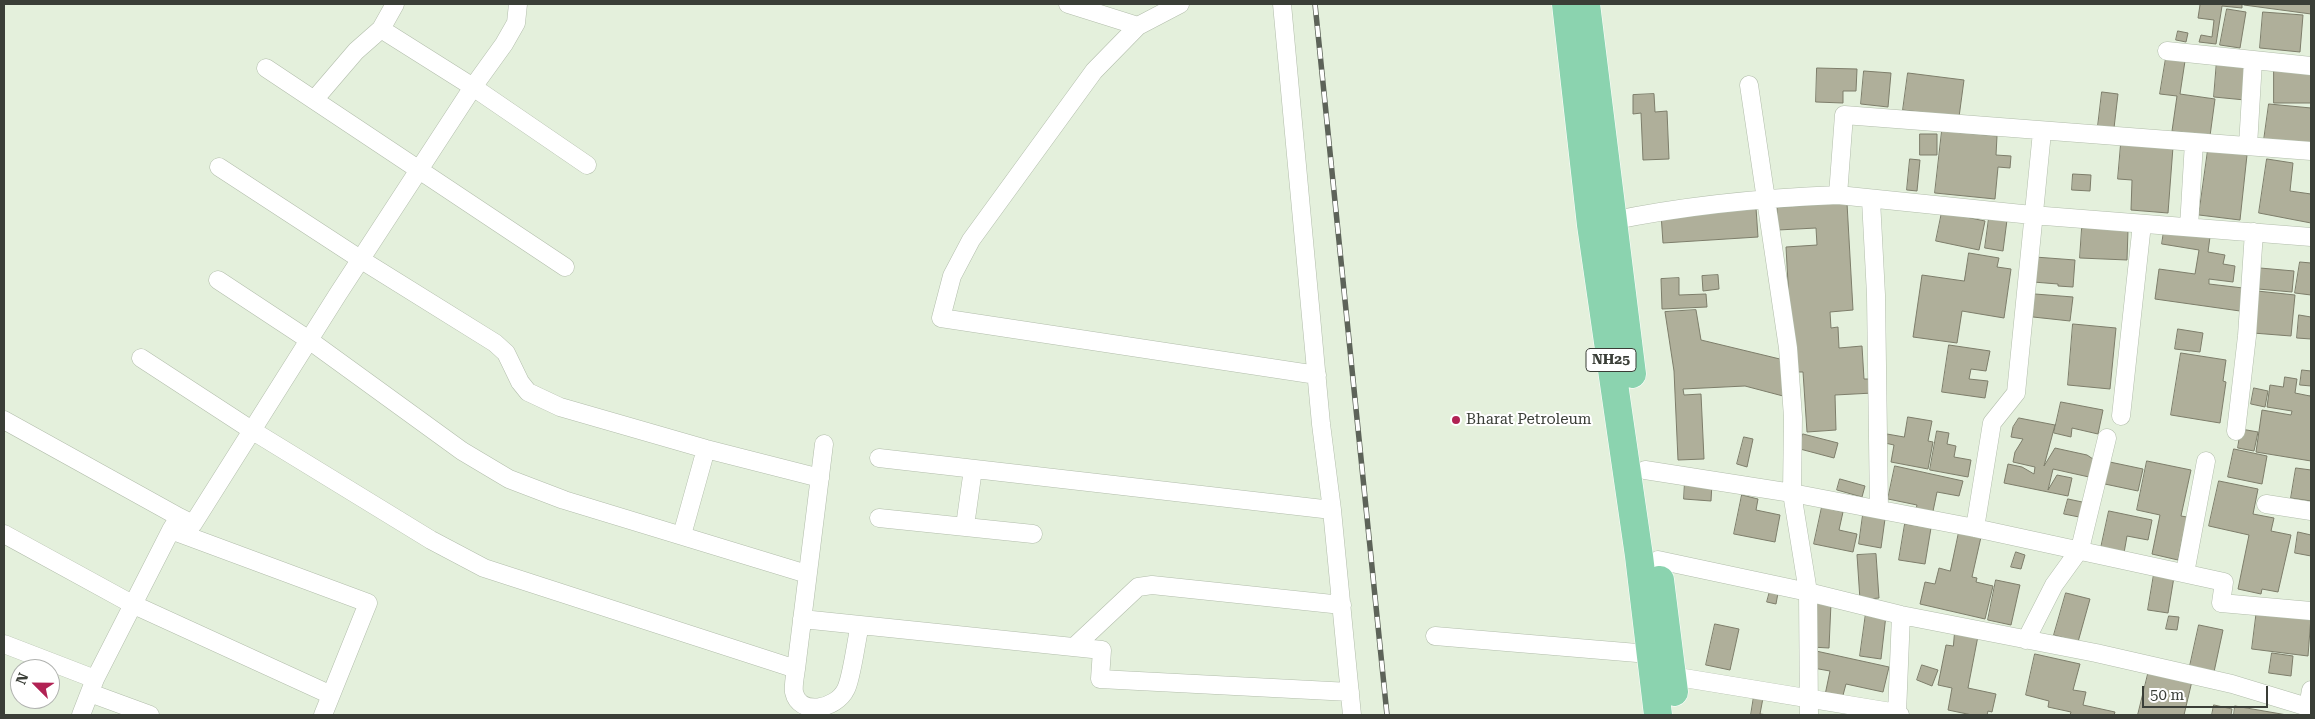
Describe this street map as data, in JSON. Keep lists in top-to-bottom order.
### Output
{
  "streets": {
    "main road": ["NH25"]
  },
  "places": ["Bharat Petroleum"],
  "scale_bar": "50 m",
  "north": "top left"
}
